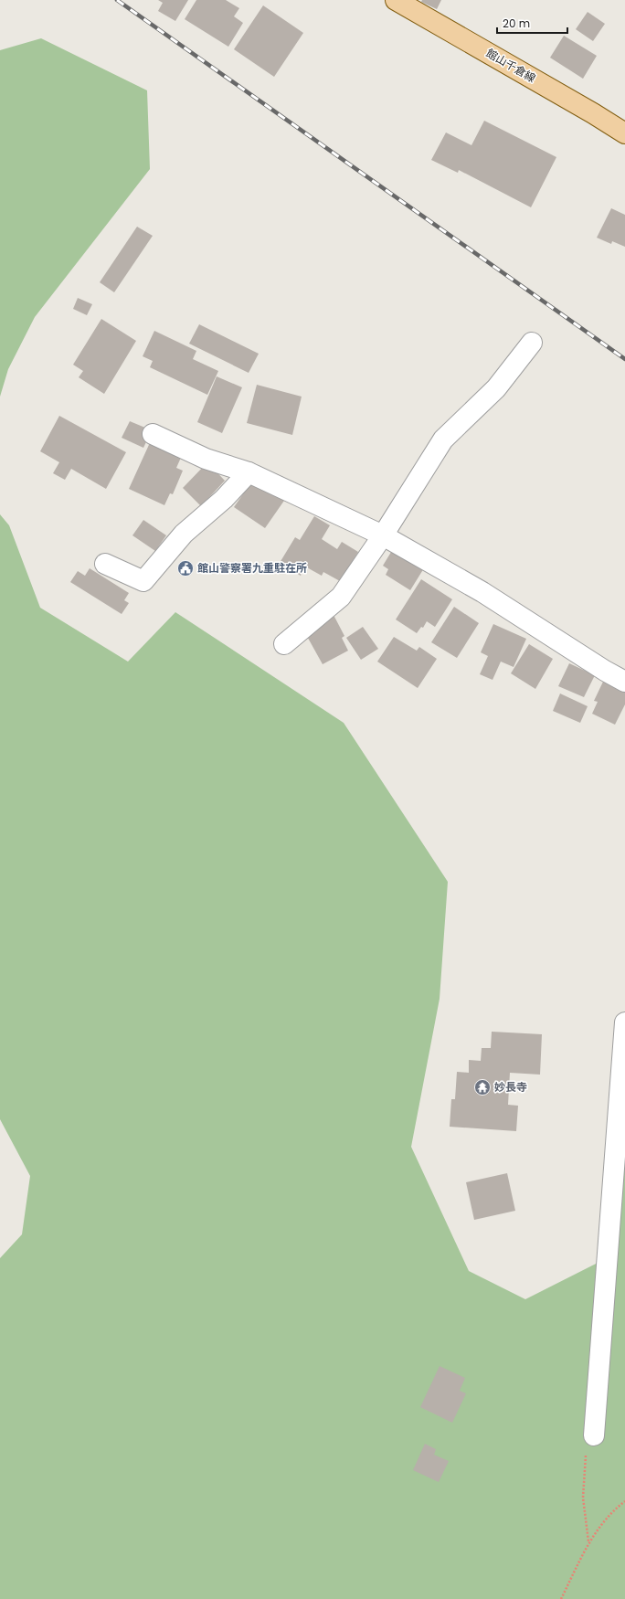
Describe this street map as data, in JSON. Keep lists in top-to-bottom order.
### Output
{
  "streets": {
    "main road": ["館山千倉線"]
  },
  "places": {
    "public building": ["館山警察署九重駐在所"],
    "temple": ["妙長寺"]
  },
  "scale_bar": "20 m"
}
